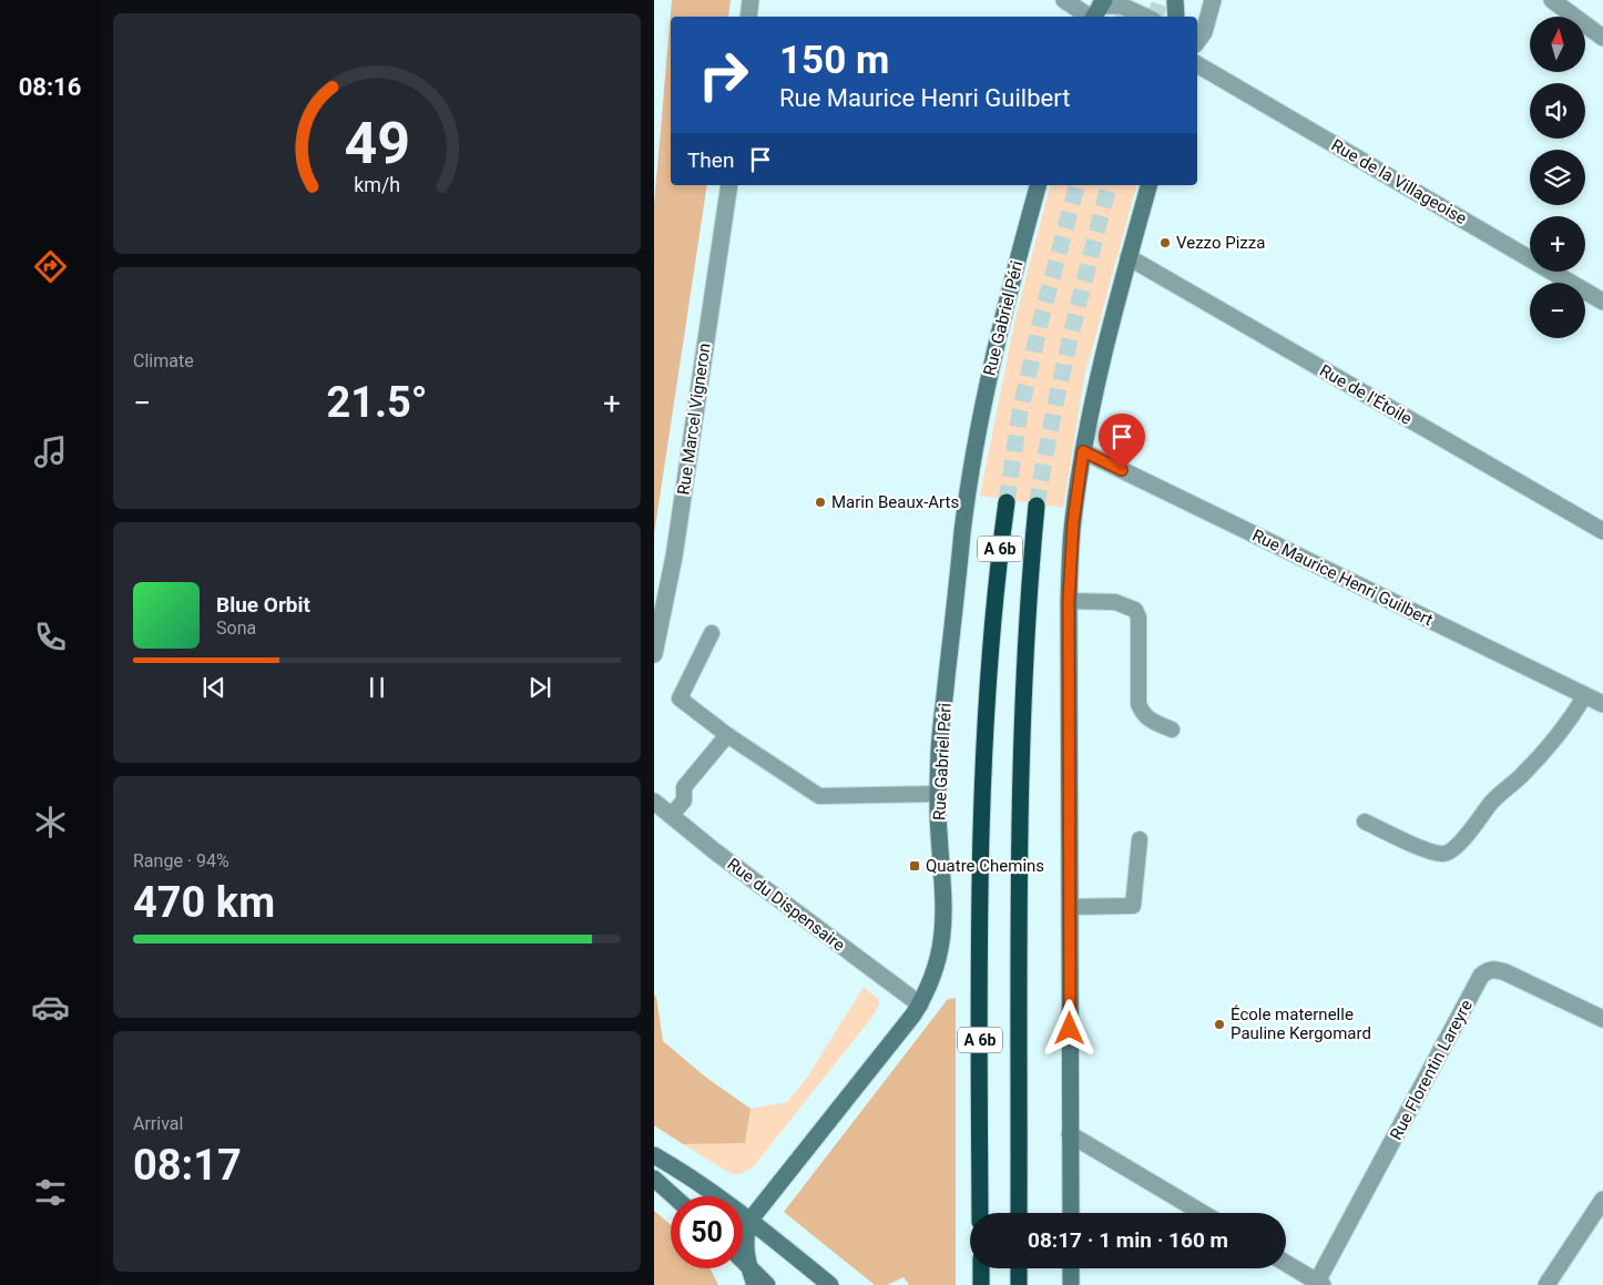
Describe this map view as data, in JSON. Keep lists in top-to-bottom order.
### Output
{
  "streets": {
    "highway": ["A 6b"],
    "main road": ["Rue Gabriel Péri"],
    "street": [
      "Rue de la Villageoise",
      "Rue de l'Étoile",
      "Rue Marcel Vigneron",
      "Rue Maurice Henri Guilbert",
      "Rue du Dispensaire",
      "Rue Florentin Lareyre"
    ]
  },
  "crossings": [
    ["Rue Gabriel Péri", "Rue du Dispensaire"]
  ],
  "places": {
    "other": ["Vezzo Pizza", "Marin Beaux-Arts", "École maternelle Pauline Kergomard"],
    "transit": ["Quatre Chemins"]
  },
  "north": "top",
  "page": {
    "tabs": "08:16",
    "map_buttons": ["+", "−"],
    "turn": ["150 m", "Rue Maurice Henri Guilbert"],
    "then": "Then",
    "tile": [
      "Climate",
      ["Range · 94%", "470 km"],
      ["Arrival", "08:17"]
    ],
    "heat": ["−", "21.5°", "+"],
    "song": ["Blue Orbit", "Sona"],
    "limit": "50",
    "trip": "08:17 · 1 min · 160 m",
    "gauge": ["49", "km/h"]
  }
}
